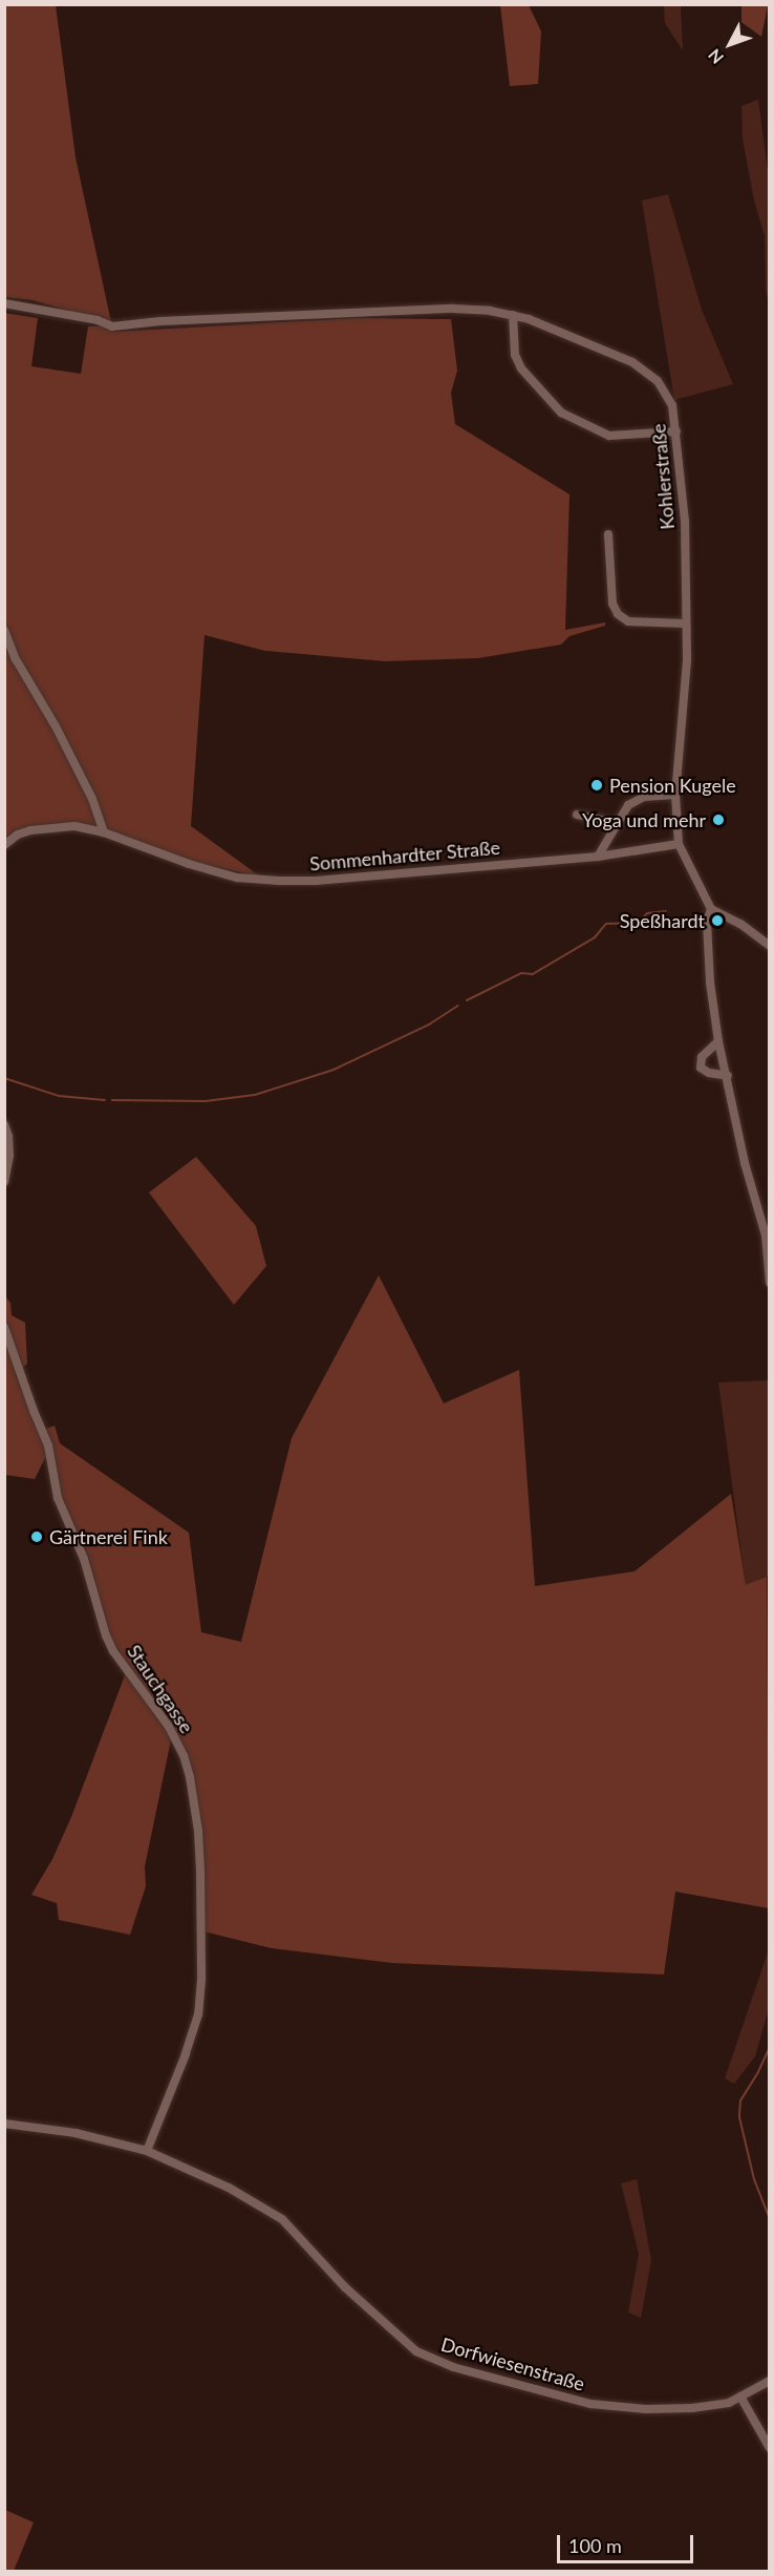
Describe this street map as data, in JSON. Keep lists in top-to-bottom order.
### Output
{
  "streets": {
    "street": [
      "Kohlerstraße",
      "Sommenhardter Straße",
      "Stauchgasse",
      "Dorfwiesenstraße"
    ]
  },
  "crossings": [
    ["Kohlerstraße", "Sommenhardter Straße"],
    ["Stauchgasse", "Dorfwiesenstraße"]
  ],
  "places": [
    "Pension Kugele",
    "Yoga und mehr",
    "Speßhardt",
    "Gärtnerei Fink"
  ],
  "scale_bar": "100 m",
  "north": "bottom left"
}
